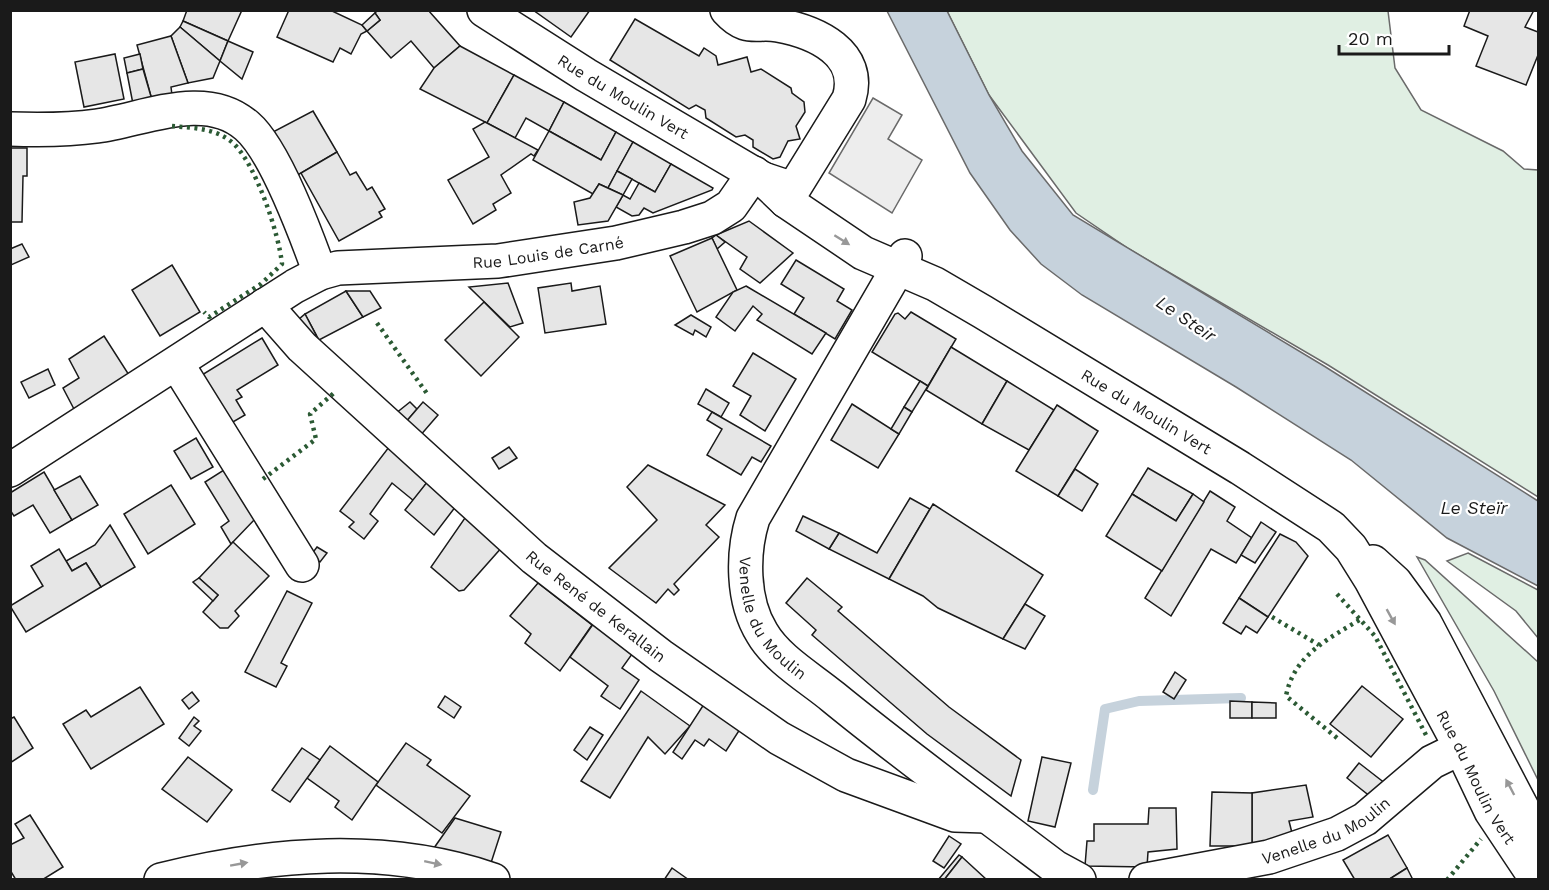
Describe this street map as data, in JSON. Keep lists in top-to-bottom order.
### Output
{
  "streets": {
    "street": [
      "Rue du Moulin Vert",
      "Rue Louis de Carné",
      "Rue René de Kerallain",
      "Venelle du Moulin"
    ]
  },
  "crossings": [
    ["Rue du Moulin Vert", "Rue Louis de Carné"],
    ["Rue du Moulin Vert", "Venelle du Moulin"],
    ["Rue Louis de Carné", "Rue René de Kerallain"],
    ["Rue René de Kerallain", "Venelle du Moulin"]
  ],
  "water": ["Le Steir", "Le Steïr"],
  "scale_bar": "20 m"
}
